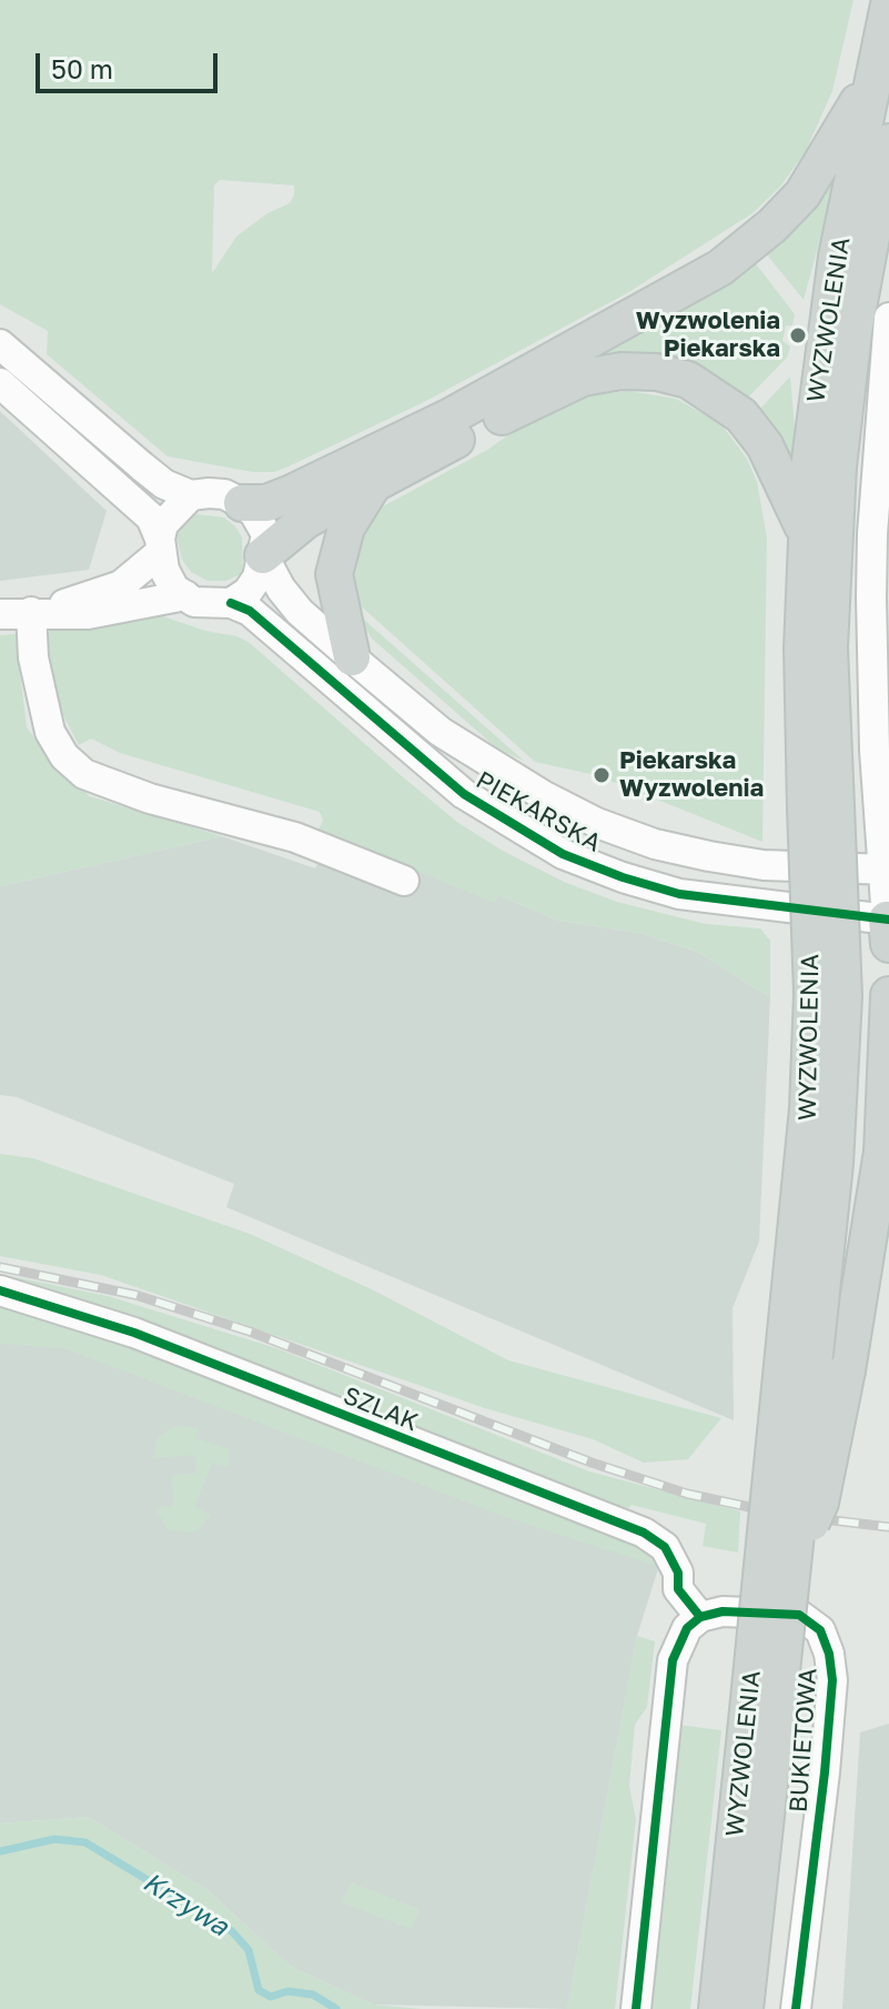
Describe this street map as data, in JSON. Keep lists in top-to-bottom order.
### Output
{
  "streets": {
    "main road": ["WYZWOLENIA"],
    "street": ["PIEKARSKA", "SZLAK", "BUKIETOWA"]
  },
  "crossings": [
    ["SZLAK", "BUKIETOWA"]
  ],
  "water": ["Krzywa"],
  "places": ["Wyzwolenia Piekarska", "Piekarska Wyzwolenia"],
  "scale_bar": "50 m"
}
